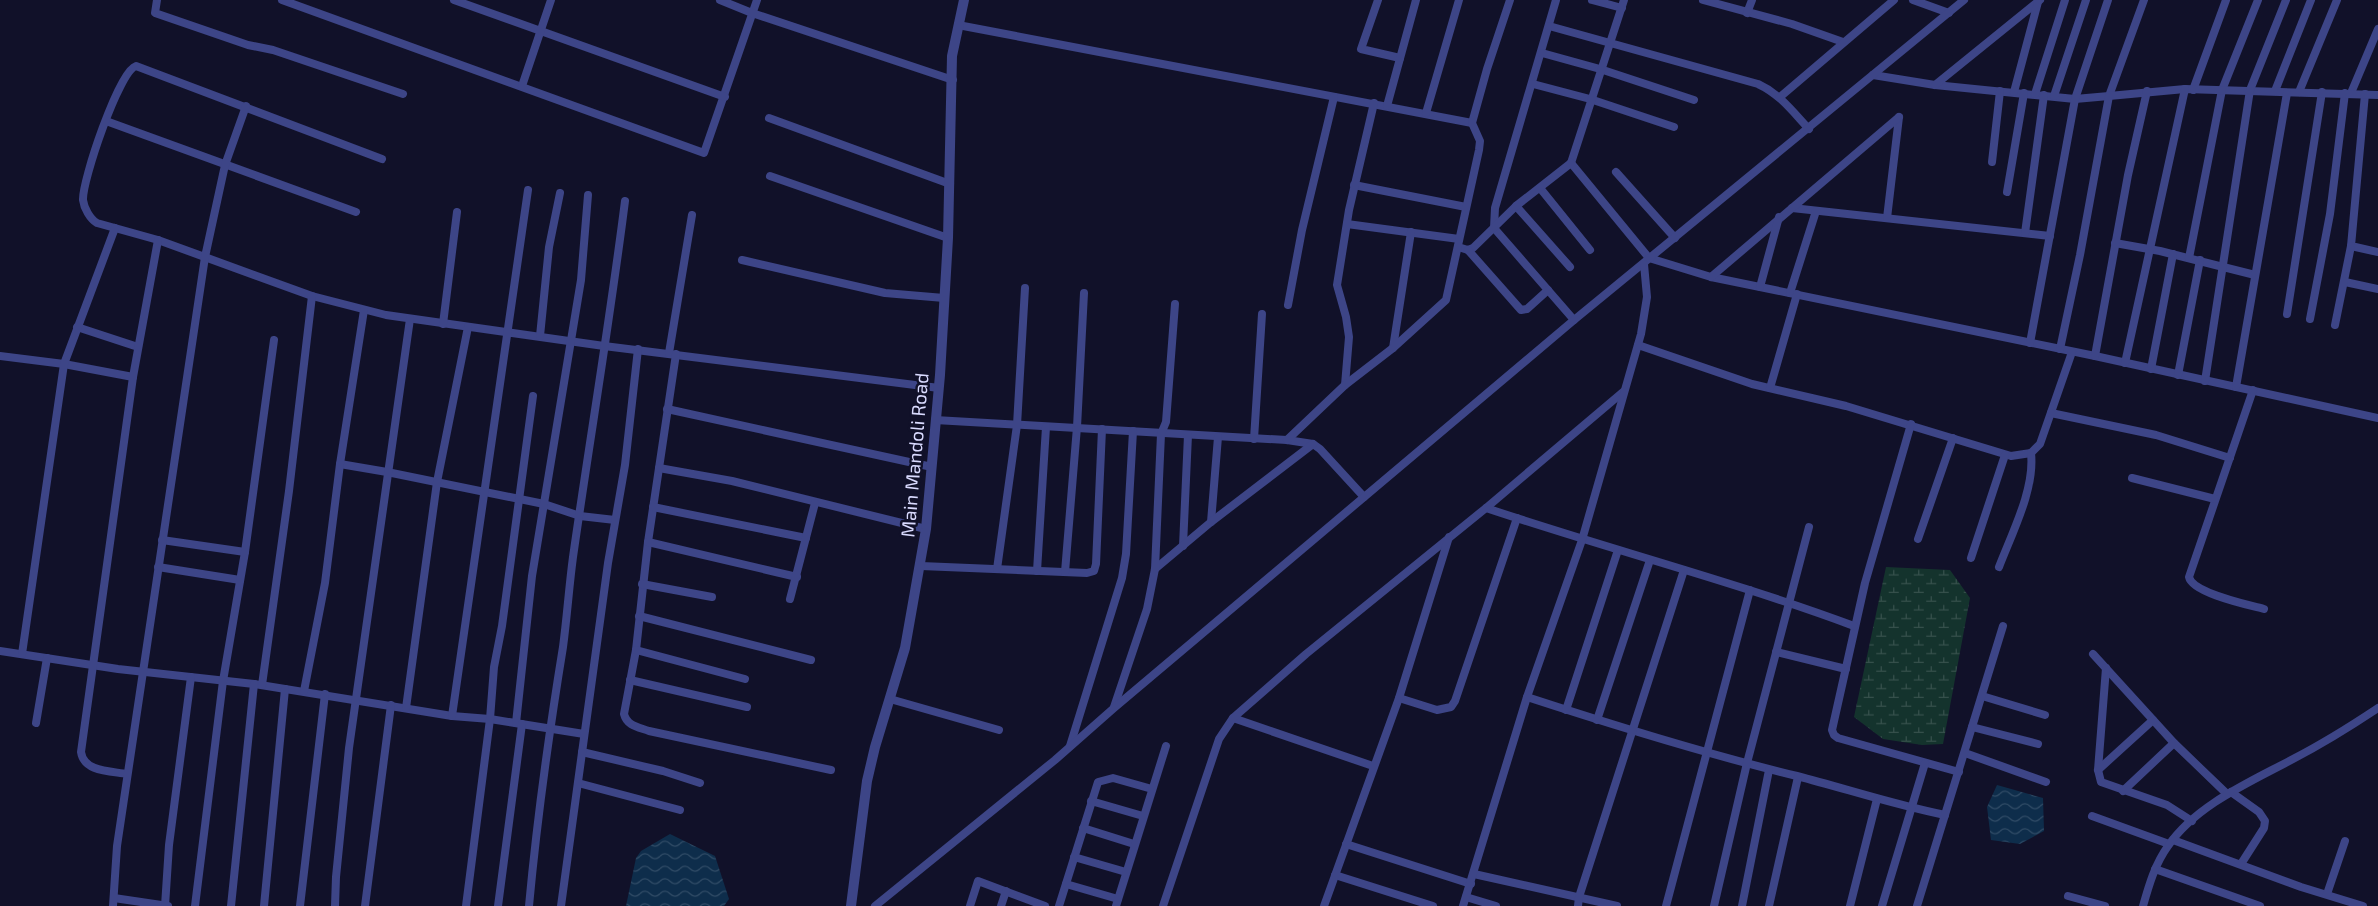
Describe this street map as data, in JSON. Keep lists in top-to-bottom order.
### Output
{
  "streets": {
    "street": ["Main Mandoli Road"]
  }
}
